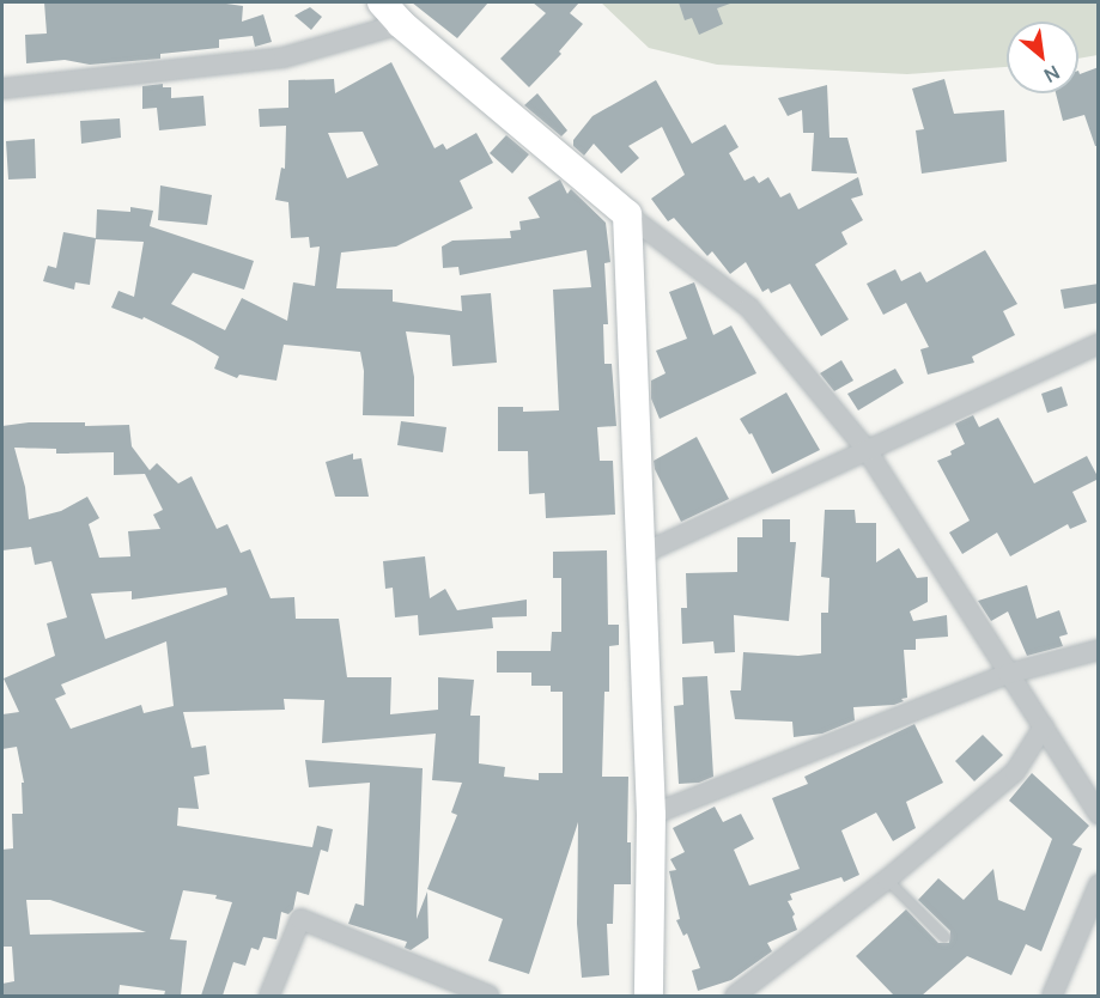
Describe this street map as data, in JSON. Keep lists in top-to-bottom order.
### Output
{
  "north": "bottom right"
}
